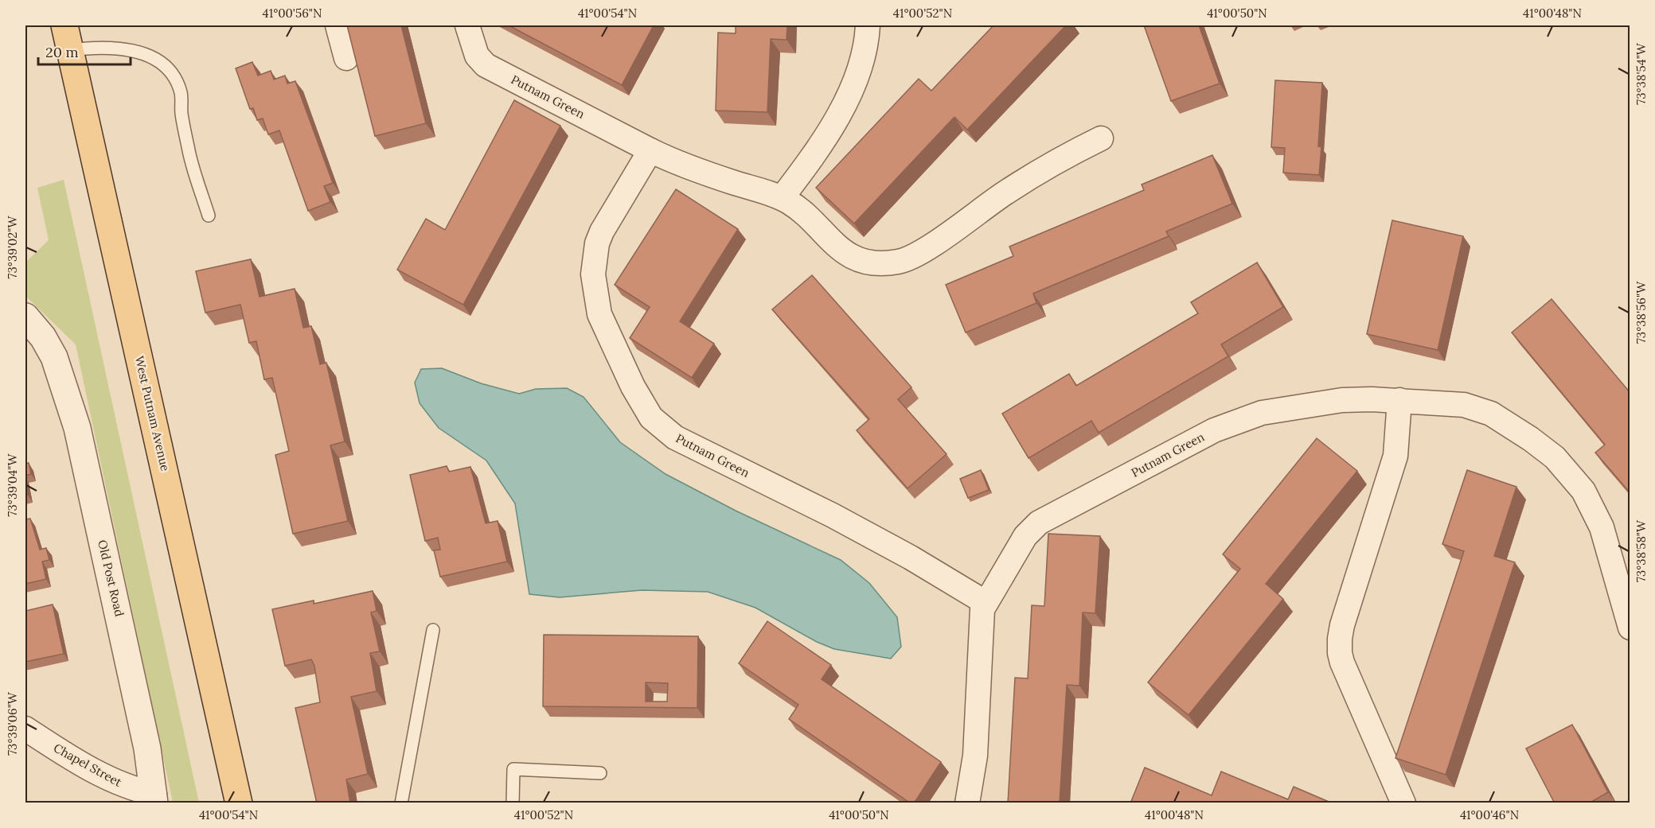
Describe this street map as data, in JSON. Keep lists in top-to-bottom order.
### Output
{
  "streets": {
    "main road": ["West Putnam Avenue"],
    "street": ["Putnam Green", "Old Post Road", "Chapel Street"]
  },
  "crossings": [
    ["Old Post Road", "Chapel Street"]
  ],
  "scale_bar": "20 m",
  "coordinates": [
    "41°00'56\"N",
    "41°00'54\"N",
    "41°00'52\"N",
    "41°00'50\"N",
    "41°00'48\"N",
    "73°38'54\"W",
    "73°39'02\"W",
    "73°38'56\"W",
    "73°39'04\"W",
    "73°38'58\"W",
    "73°39'06\"W",
    "41°00'46\"N"
  ]
}
